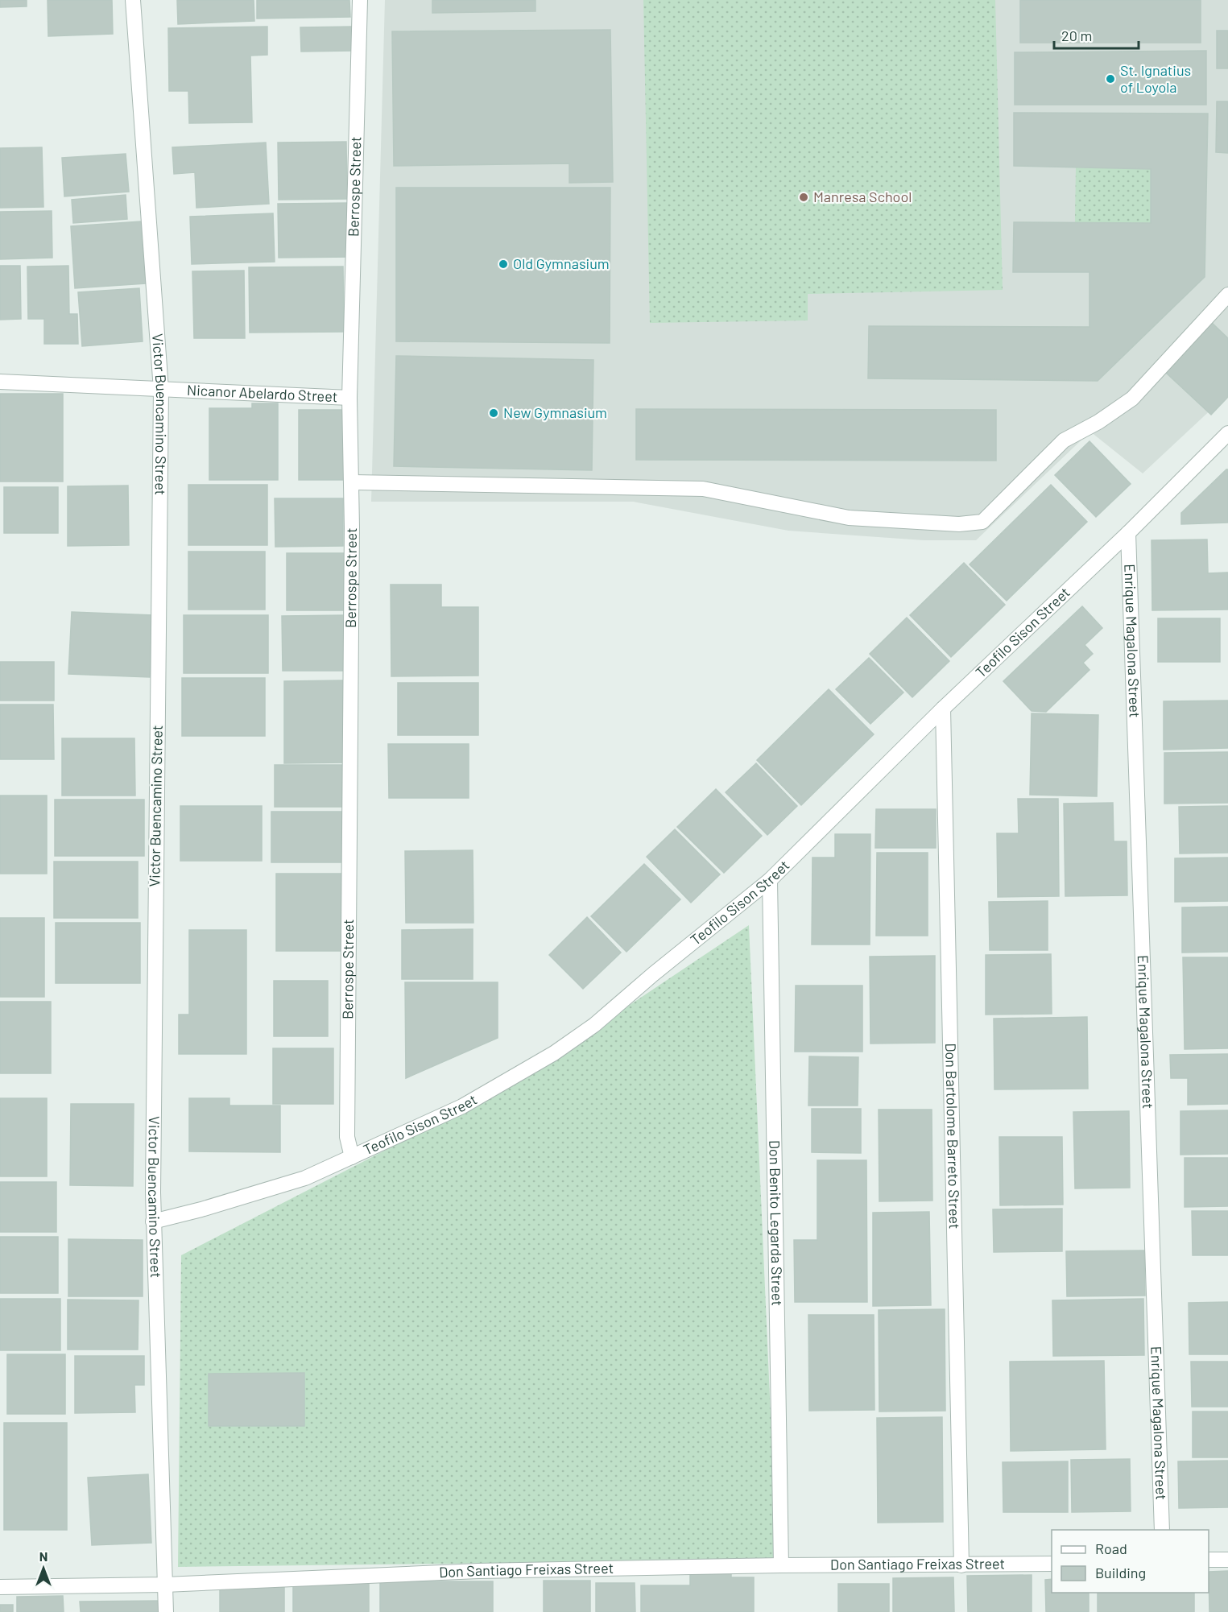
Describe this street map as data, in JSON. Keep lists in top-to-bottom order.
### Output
{
  "streets": {
    "street": [
      "Berrospe Street",
      "Nicanor Abelardo Street",
      "Victor Buencamino Street",
      "Teofilo Sison Street",
      "Enrique Magalona Street",
      "Don Bartolome Barreto Street",
      "Don Benito Legarda Street",
      "Don Santiago Freixas Street"
    ]
  },
  "crossings": [
    ["Berrospe Street", "Nicanor Abelardo Street"],
    ["Berrospe Street", "Teofilo Sison Street"],
    ["Nicanor Abelardo Street", "Victor Buencamino Street"],
    ["Victor Buencamino Street", "Teofilo Sison Street"],
    ["Victor Buencamino Street", "Don Santiago Freixas Street"],
    ["Teofilo Sison Street", "Enrique Magalona Street"],
    ["Teofilo Sison Street", "Don Bartolome Barreto Street"],
    ["Teofilo Sison Street", "Don Benito Legarda Street"],
    ["Don Bartolome Barreto Street", "Don Santiago Freixas Street"],
    ["Don Benito Legarda Street", "Don Santiago Freixas Street"]
  ],
  "places": [
    "St. Ignatius of Loyola",
    "Manresa School",
    "Old Gymnasium",
    "New Gymnasium"
  ],
  "legend": ["Road", "Building"],
  "scale_bar": "20 m",
  "north": "top"
}
